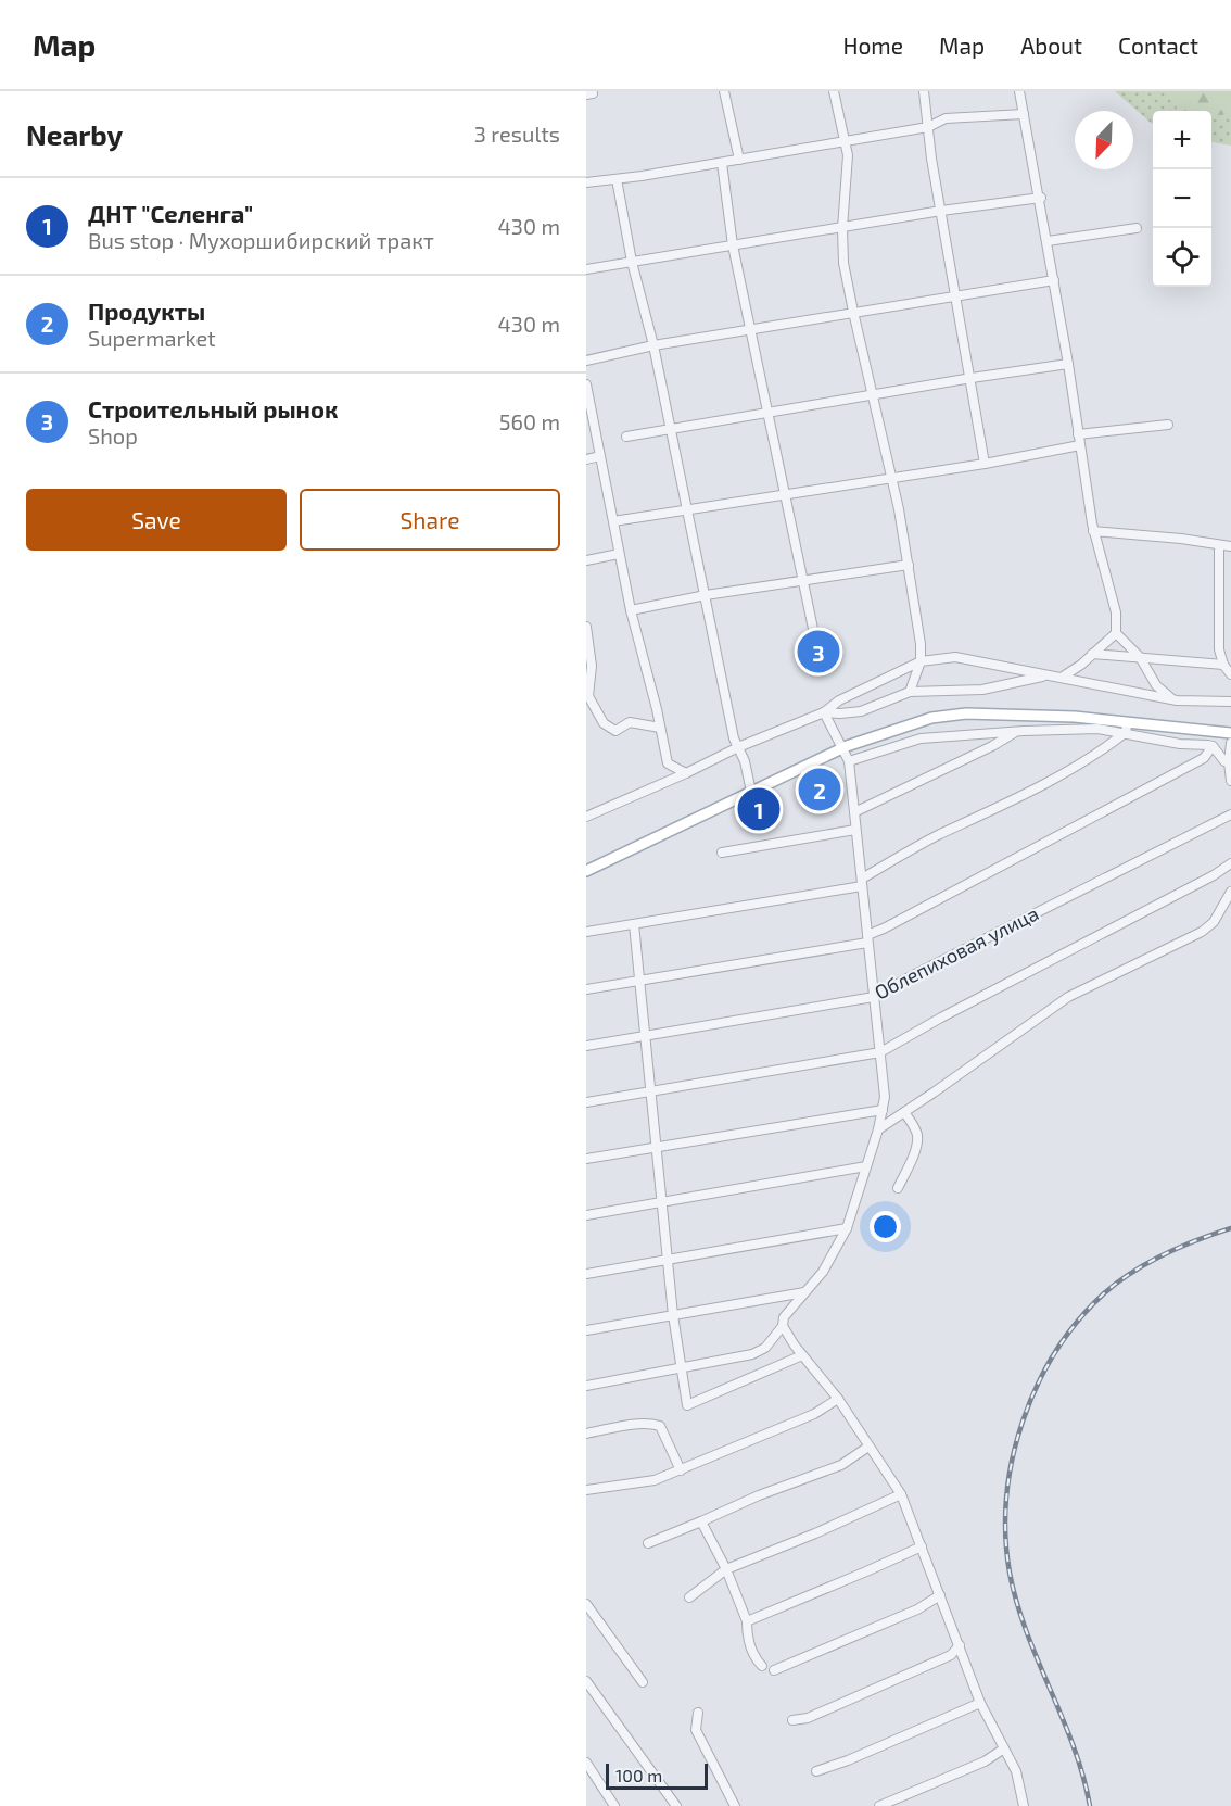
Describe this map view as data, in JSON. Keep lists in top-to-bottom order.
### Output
{
  "streets": {
    "street": ["Облепиховая улица"]
  },
  "scale_bar": "100 m",
  "north": "bottom left",
  "page": {
    "header": "Map",
    "nav": [
      "Home",
      "Map",
      "About",
      "Contact"
    ],
    "heading": ["Nearby", "3 results"],
    "map_buttons": ["+", "−"],
    "list": [
      {
        "mark": "1",
        "name": "ДНТ \"Селенга\"",
        "note": "Bus stop · Мухоршибирский тракт",
        "value": "430 m"
      },
      {
        "mark": "2",
        "name": "Продукты",
        "note": "Supermarket",
        "value": "430 m"
      },
      {
        "mark": "3",
        "name": "Строительный рынок",
        "note": "Shop",
        "value": "560 m"
      }
    ],
    "buttons": ["Save", "Share"],
    "pins": ["3", "2", "1"],
    "scale": "100 m"
  }
}
